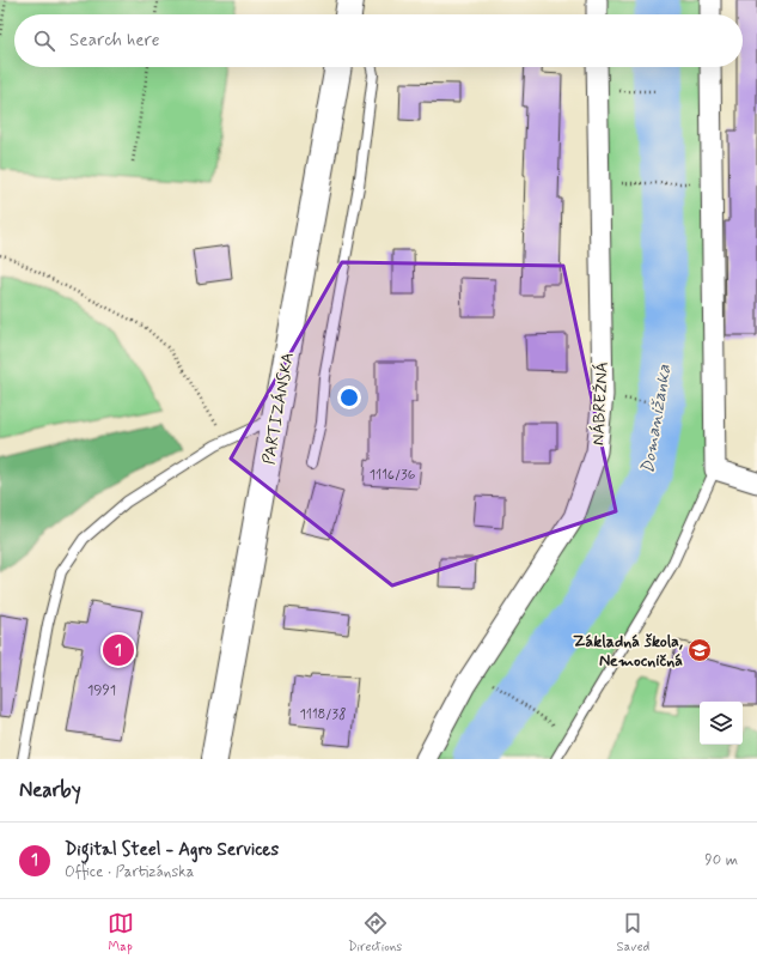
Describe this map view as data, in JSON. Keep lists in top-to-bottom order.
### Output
{
  "streets": {
    "main road": ["PARTIZÁNSKA"],
    "street": ["NÁBREŽNÁ"]
  },
  "water": ["Domanižanka"],
  "places": {
    "school or university": ["Základná škola, Nemocničná"]
  },
  "house_numbers": ["1116/36", "1991", "1118/38"],
  "page": {
    "search": "Search here",
    "pins": "1",
    "heading": "Nearby",
    "list": [
      {
        "mark": "1",
        "name": "Digital Steel - Agro Services",
        "note": "Office · Partizánska",
        "value": "90 m"
      }
    ],
    "nav": ["Map", "Directions", "Saved"]
  }
}
